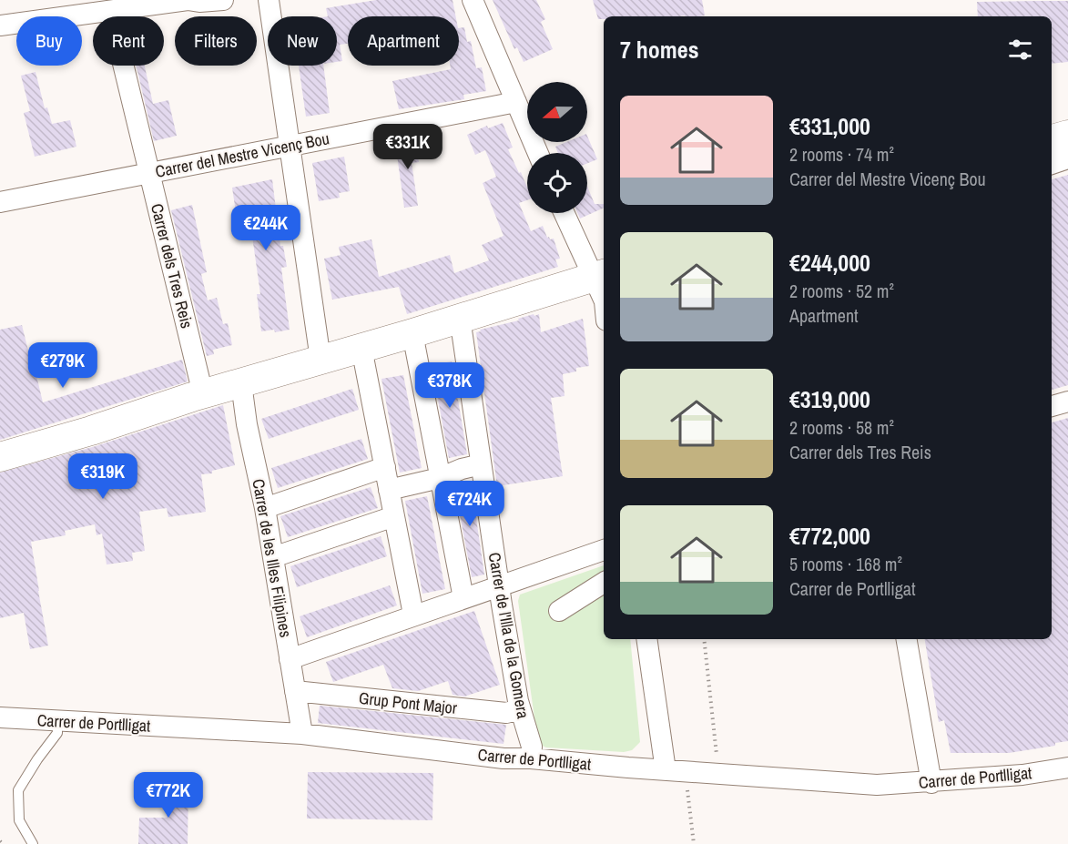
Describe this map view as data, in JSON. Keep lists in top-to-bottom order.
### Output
{
  "streets": {
    "street": [
      "Carrer del Mestre Vicenç Bou",
      "Carrer dels Tres Reis",
      "Carrer de les Illes Filipines",
      "Carrer de l'Illa de la Gomera",
      "Grup Pont Major",
      "Carrer de Portlligat"
    ]
  },
  "crossings": [
    ["Carrer del Mestre Vicenç Bou", "Carrer dels Tres Reis"],
    ["Carrer de les Illes Filipines", "Grup Pont Major"],
    ["Carrer de les Illes Filipines", "Carrer de Portlligat"],
    ["Carrer de l'Illa de la Gomera", "Grup Pont Major"],
    ["Carrer de l'Illa de la Gomera", "Carrer de Portlligat"]
  ],
  "north": "left",
  "page": {
    "chip": [
      "Buy",
      "Rent",
      "Filters",
      "New",
      "Apartment"
    ],
    "heading": "7 homes",
    "list": [
      {
        "name": "€331,000",
        "note": "2 rooms · 74 m² · Carrer del Mestre Vicenç Bou"
      },
      {
        "name": "€244,000",
        "note": "2 rooms · 52 m² · Apartment"
      },
      {
        "name": "€319,000",
        "note": "2 rooms · 58 m² · Carrer dels Tres Reis"
      },
      {
        "name": "€772,000",
        "note": "5 rooms · 168 m² · Carrer de Portlligat"
      }
    ],
    "price": [
      "€331K",
      "€244K",
      "€279K",
      "€378K",
      "€319K",
      "€724K",
      "€772K"
    ]
  }
}
